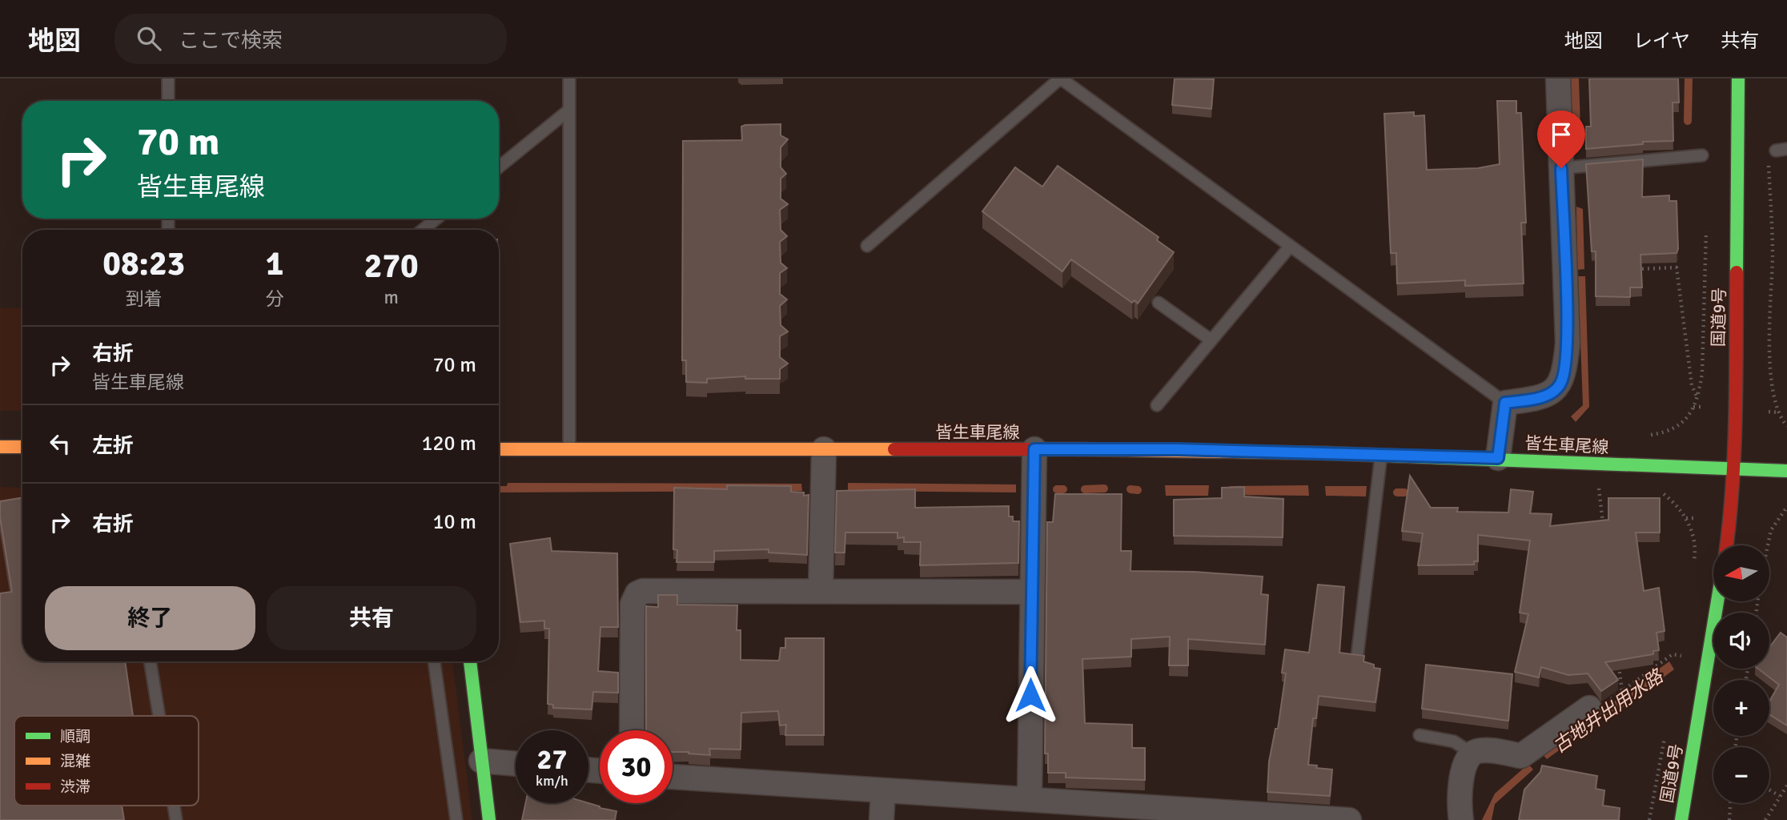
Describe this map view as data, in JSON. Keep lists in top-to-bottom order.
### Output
{
  "streets": {
    "main road": ["国道9号", "皆生車尾線"]
  },
  "crossings": [
    ["国道9号", "皆生車尾線"]
  ],
  "water": ["古地井出用水路"],
  "legend": ["順調", "混雑", "渋滞"],
  "north": "left",
  "page": {
    "header": "地図",
    "search": "ここで検索",
    "nav": ["地図", "レイヤ", "共有"],
    "turn": ["70 m", "皆生車尾線"],
    "eta": [
      "08:23",
      "到着",
      "1",
      "分",
      "270",
      "m"
    ],
    "list": [
      {
        "name": "右折",
        "note": "皆生車尾線",
        "value": "70 m"
      },
      {
        "name": "左折",
        "value": "120 m"
      },
      {
        "name": "右折",
        "value": "10 m"
      }
    ],
    "map_buttons": ["+", "−"],
    "buttons": ["終了", "共有"],
    "speed": "27 km/h",
    "limit": "30"
  }
}
